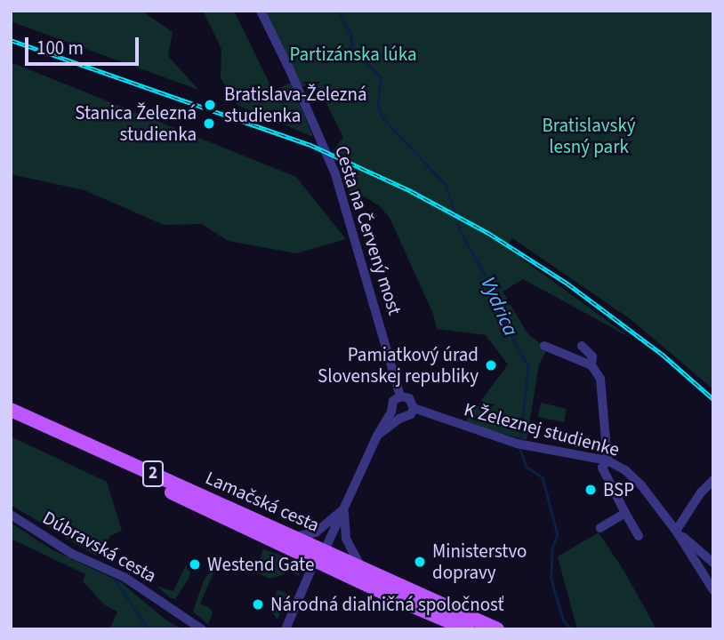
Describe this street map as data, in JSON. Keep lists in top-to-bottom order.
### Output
{
  "streets": {
    "main road": ["2", "Lamačská cesta"],
    "street": ["Cesta na Červený most", "K Železnej studienke", "Dúbravská cesta"]
  },
  "crossings": [
    ["Cesta na Červený most", "K Železnej studienke"]
  ],
  "water": ["Vydrica"],
  "parks": ["Partizánska lúka", "Bratislavský lesný park"],
  "places": [
    "Bratislava-Železná studienka",
    "Stanica Železná studienka",
    "Pamiatkový úrad Slovenskej republiky",
    "BSP",
    "Ministerstvo dopravy",
    "Westend Gate",
    "Národná diaľničná spoločnosť"
  ],
  "scale_bar": "100 m"
}
